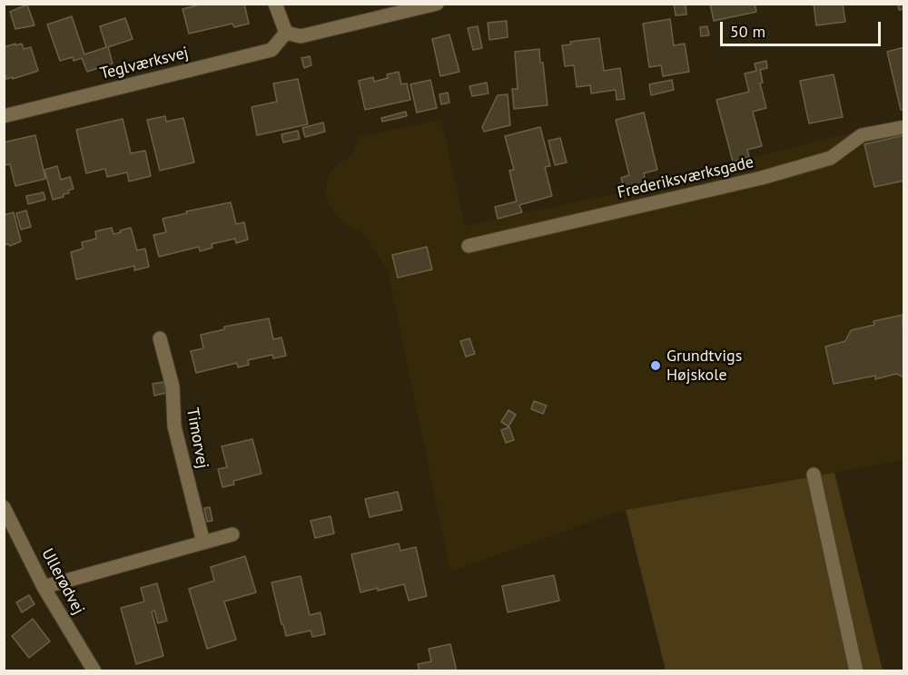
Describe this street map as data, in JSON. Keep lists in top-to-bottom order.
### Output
{
  "streets": {
    "street": [
      "Teglværksvej",
      "Frederiksværksgade",
      "Timorvej",
      "Ullerødvej"
    ]
  },
  "places": ["Grundtvigs Højskole"],
  "scale_bar": "50 m"
}
